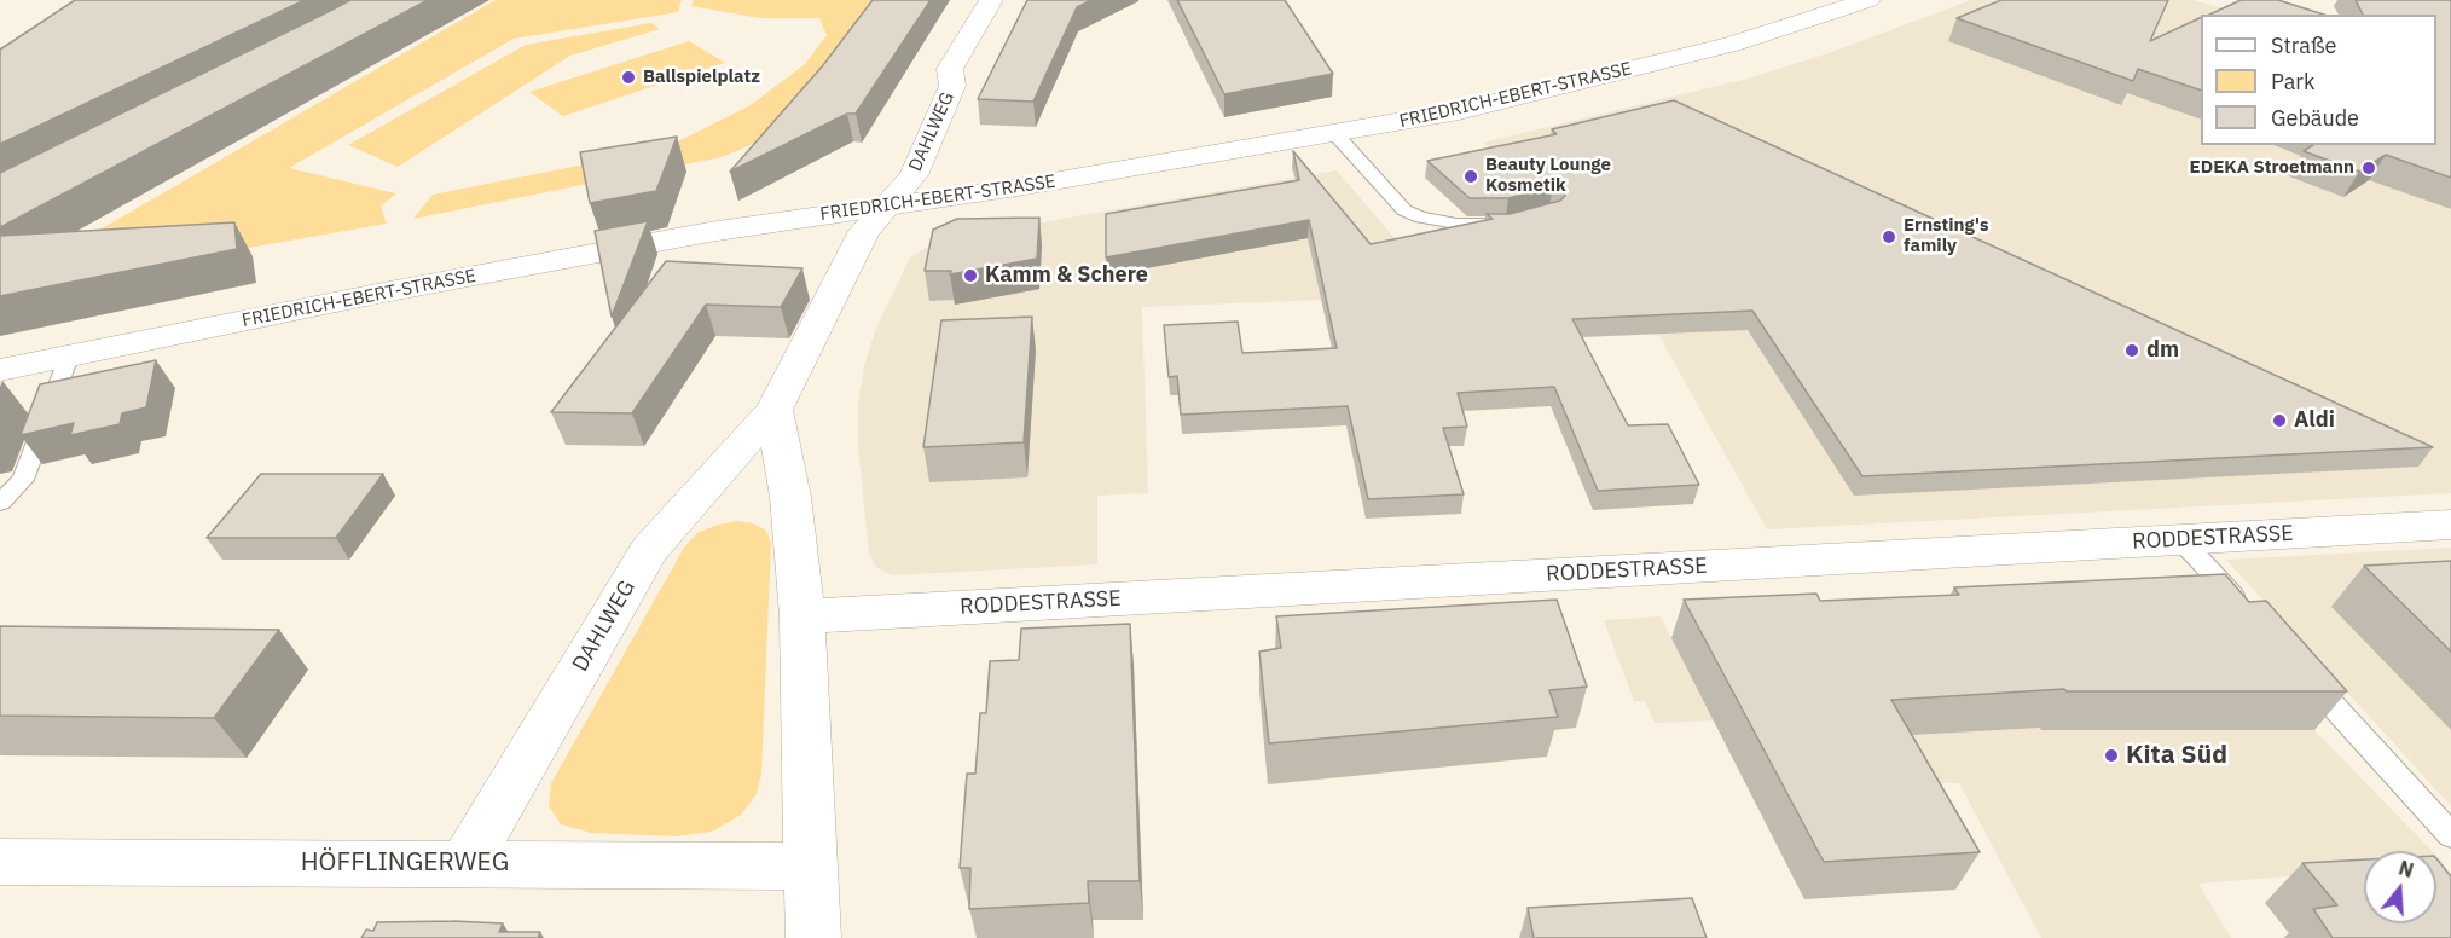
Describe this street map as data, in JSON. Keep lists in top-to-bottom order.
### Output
{
  "streets": {
    "street": [
      "FRIEDRICH-EBERT-STRASSE",
      "DAHLWEG",
      "RODDESTRASSE",
      "HÖFFLINGERWEG"
    ]
  },
  "crossings": [
    ["FRIEDRICH-EBERT-STRASSE", "DAHLWEG"],
    ["DAHLWEG", "HÖFFLINGERWEG"]
  ],
  "places": [
    "Ballspielplatz",
    "EDEKA Stroetmann",
    "Beauty Lounge Kosmetik",
    "Ernsting's family",
    "Kamm & Schere",
    "dm",
    "Aldi",
    "Kita Süd"
  ],
  "legend": ["Straße", "Park", "Gebäude"],
  "north": "top"
}
